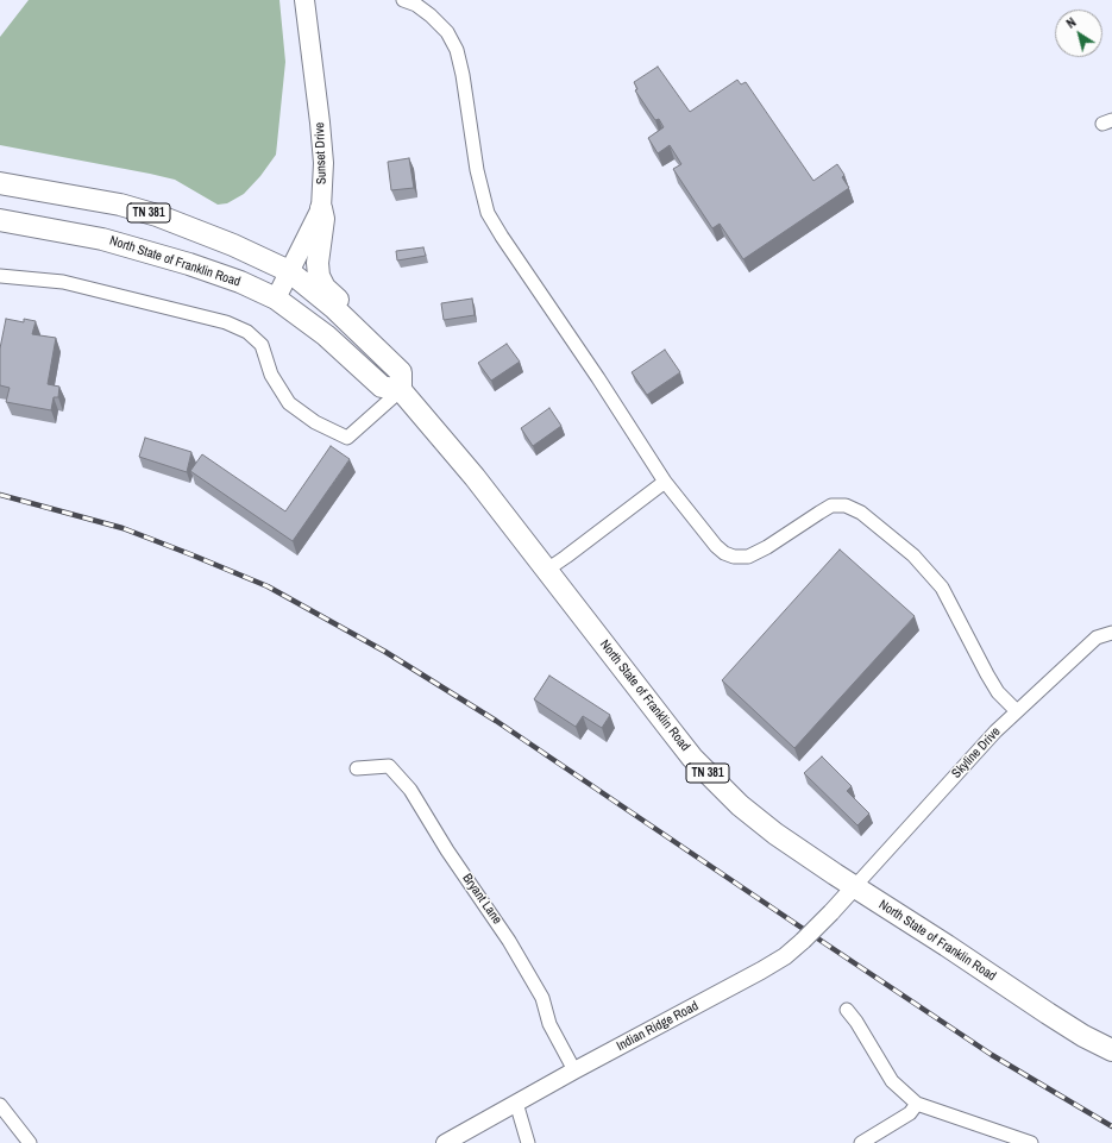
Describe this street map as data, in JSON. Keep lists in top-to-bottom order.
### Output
{
  "streets": {
    "highway": ["TN 381", "North State of Franklin Road"],
    "main road": ["Sunset Drive"],
    "street": ["Skyline Drive", "Bryant Lane", "Indian Ridge Road"]
  },
  "crossings": [
    ["Sunset Drive", "TN 381"],
    ["Sunset Drive", "North State of Franklin Road"],
    ["TN 381", "North State of Franklin Road"],
    ["North State of Franklin Road", "Skyline Drive"],
    ["North State of Franklin Road", "Indian Ridge Road"],
    ["Skyline Drive", "Indian Ridge Road"],
    ["Bryant Lane", "Indian Ridge Road"]
  ],
  "north": "top left"
}
